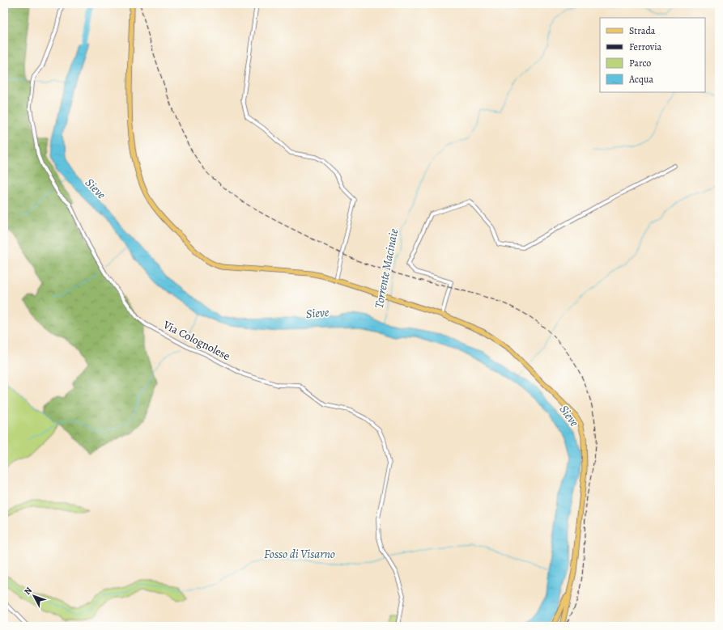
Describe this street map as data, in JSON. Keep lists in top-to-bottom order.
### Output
{
  "streets": {
    "street": ["Via Colognolese"]
  },
  "water": ["Sieve", "Torrente Macinaie", "Fosso di Visarno"],
  "legend": [
    "Strada",
    "Ferrovia",
    "Parco",
    "Acqua"
  ],
  "north": "top left"
}
